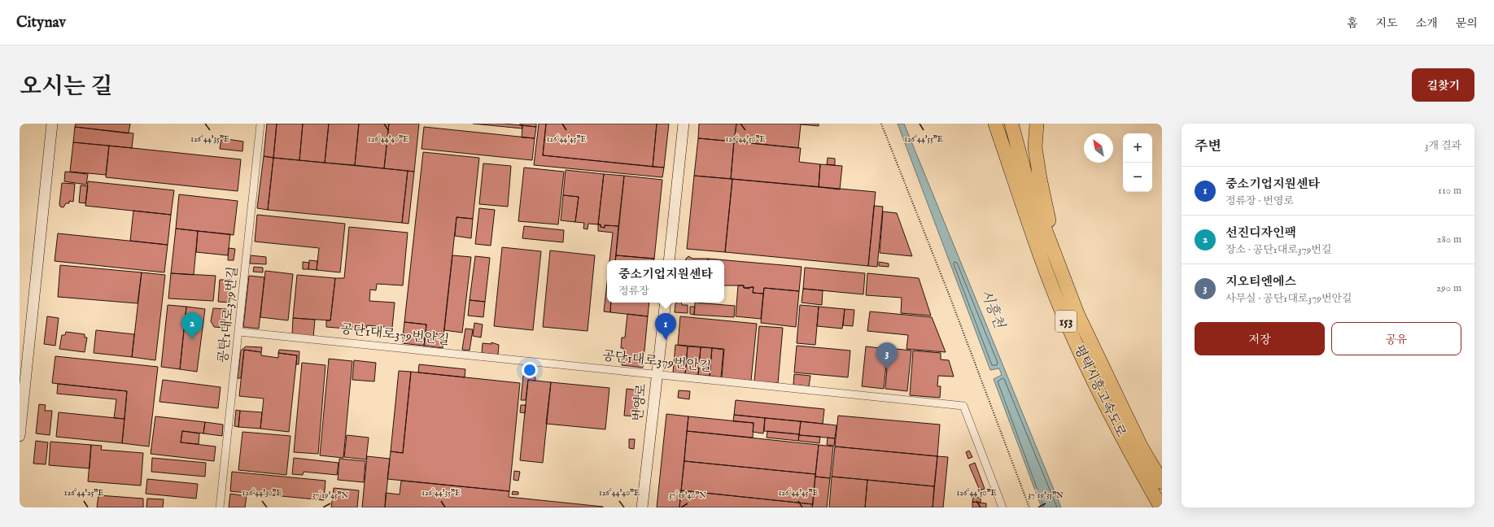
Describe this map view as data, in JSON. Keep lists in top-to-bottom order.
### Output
{
  "streets": {
    "highway": ["153", "평택시흥고속도로"],
    "street": ["공단1대로379번길", "공단1대로379번안길", "번영로"]
  },
  "crossings": [
    ["공단1대로379번길", "공단1대로379번안길"],
    ["공단1대로379번안길", "번영로"]
  ],
  "water": ["시흥천"],
  "north": "top left",
  "page": {
    "header": "Citynav",
    "nav": [
      "홈",
      "지도",
      "소개",
      "문의"
    ],
    "title": "오시는 길",
    "buttons": [
      "길찾기",
      ["저장", "공유"]
    ],
    "heading": ["주변", "3개 결과"],
    "map_buttons": ["+", "−"],
    "list": [
      {
        "mark": "1",
        "name": "중소기업지원센타",
        "note": "정류장 · 번영로",
        "value": "110 m"
      },
      {
        "mark": "2",
        "name": "선진디자인팩",
        "note": "장소 · 공단1대로379번길",
        "value": "280 m"
      },
      {
        "mark": "3",
        "name": "지오티엔에스",
        "note": "사무실 · 공단1대로379번안길",
        "value": "290 m"
      }
    ],
    "popup": ["중소기업지원센타", "정류장"],
    "pins": ["2", "1", "3"]
  },
  "coordinates": [
    "126°44'35\"E",
    "126°44'40\"E",
    "126°44'45\"E",
    "126°44'50\"E",
    "126°44'55\"E",
    "126°44'25\"E",
    "126°44'30\"E",
    "37°19'45\"N",
    "37°19'40\"N",
    "37°19'35\"N"
  ]
}
